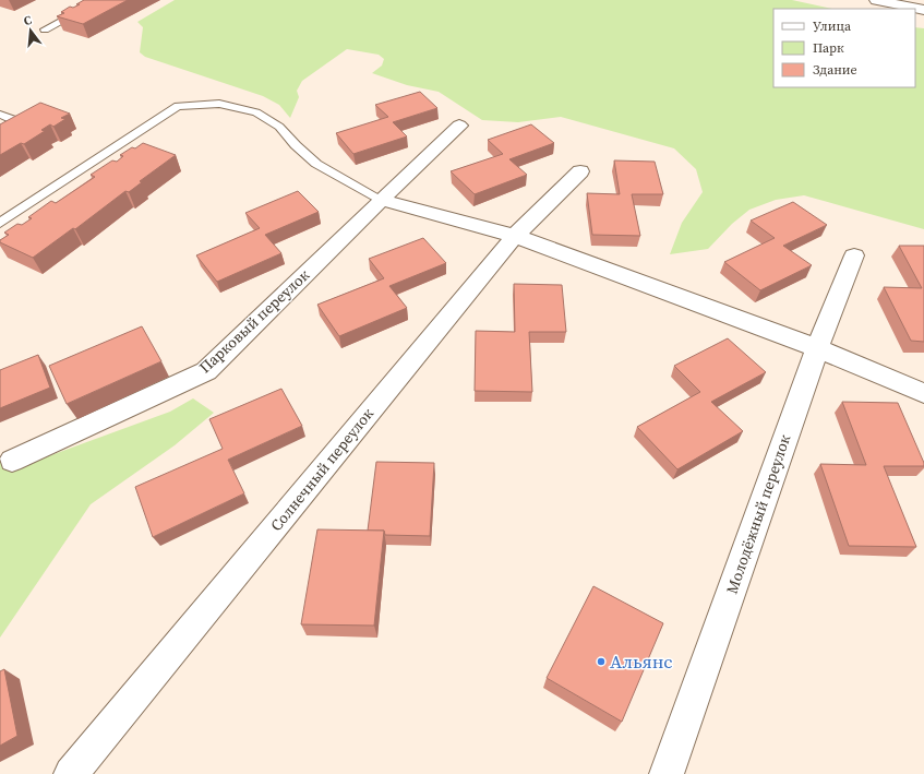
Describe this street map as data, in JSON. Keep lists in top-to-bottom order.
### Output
{
  "streets": {
    "street": ["Парковый переулок", "Солнечный переулок", "Молодёжный переулок"]
  },
  "places": ["Альянс"],
  "legend": ["Улица", "Парк", "Здание"],
  "north": "top"
}
